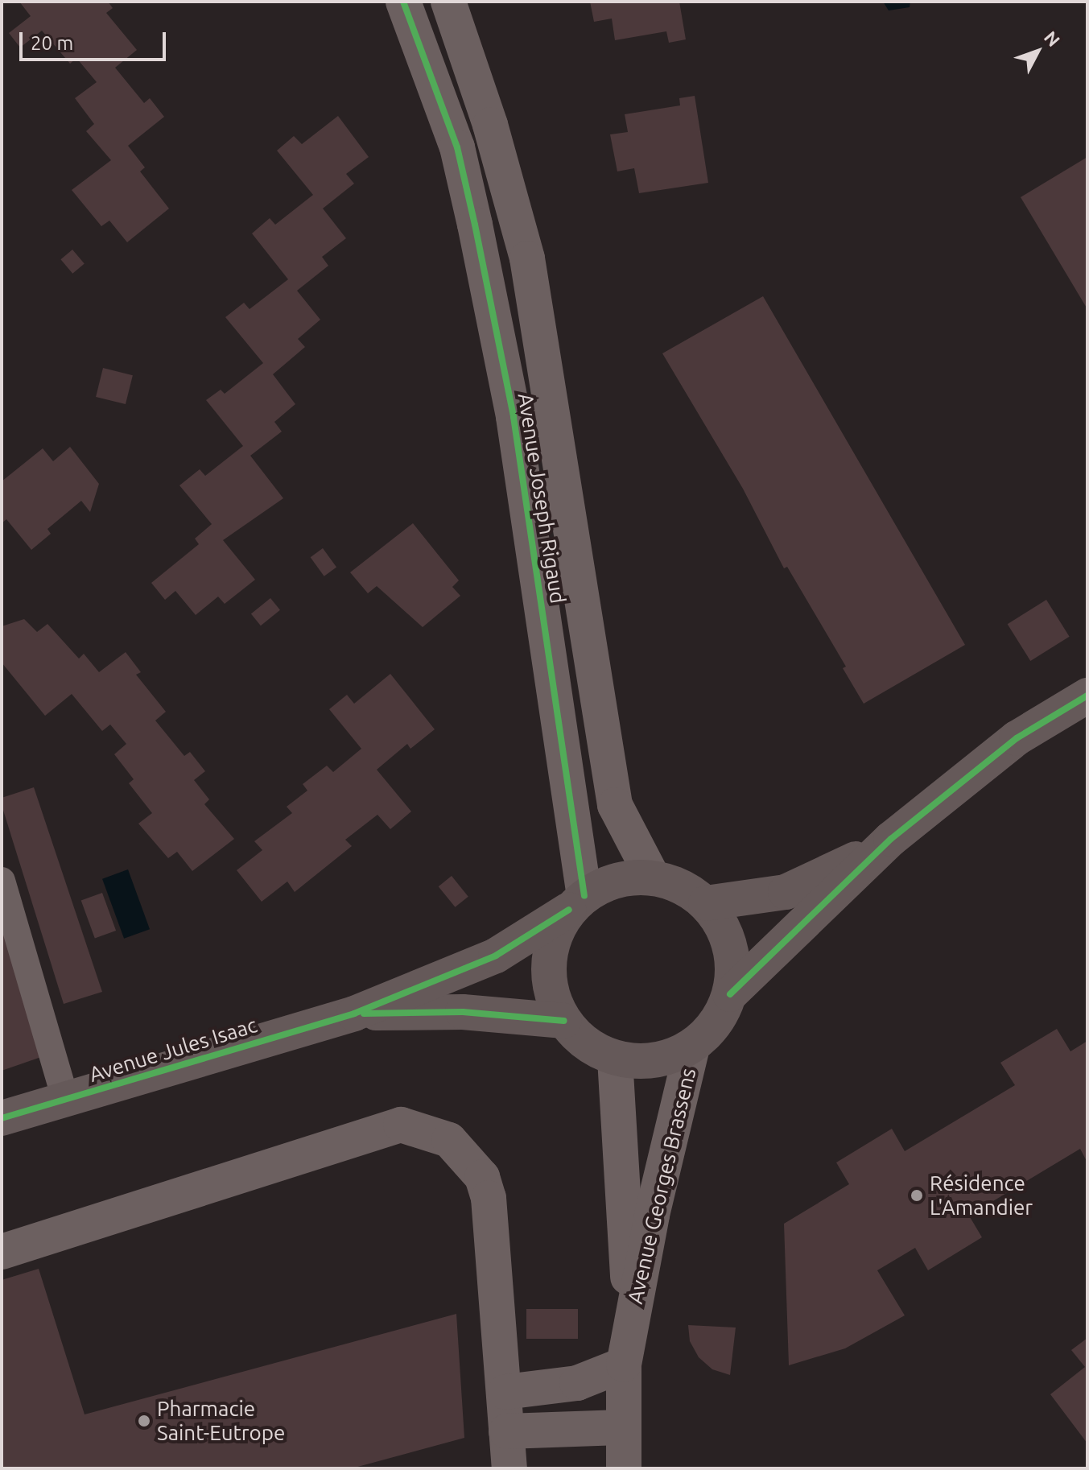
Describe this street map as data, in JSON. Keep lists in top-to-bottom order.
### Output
{
  "streets": {
    "main road": ["Avenue Jules Isaac"],
    "street": ["Avenue Joseph Rigaud", "Avenue Georges Brassens"]
  },
  "crossings": [
    ["Avenue Joseph Rigaud", "Avenue Jules Isaac"],
    ["Avenue Joseph Rigaud", "Avenue Georges Brassens"],
    ["Avenue Jules Isaac", "Avenue Georges Brassens"]
  ],
  "places": ["Résidence L'Amandier", "Pharmacie Saint-Eutrope"],
  "scale_bar": "20 m",
  "north": "top right"
}
